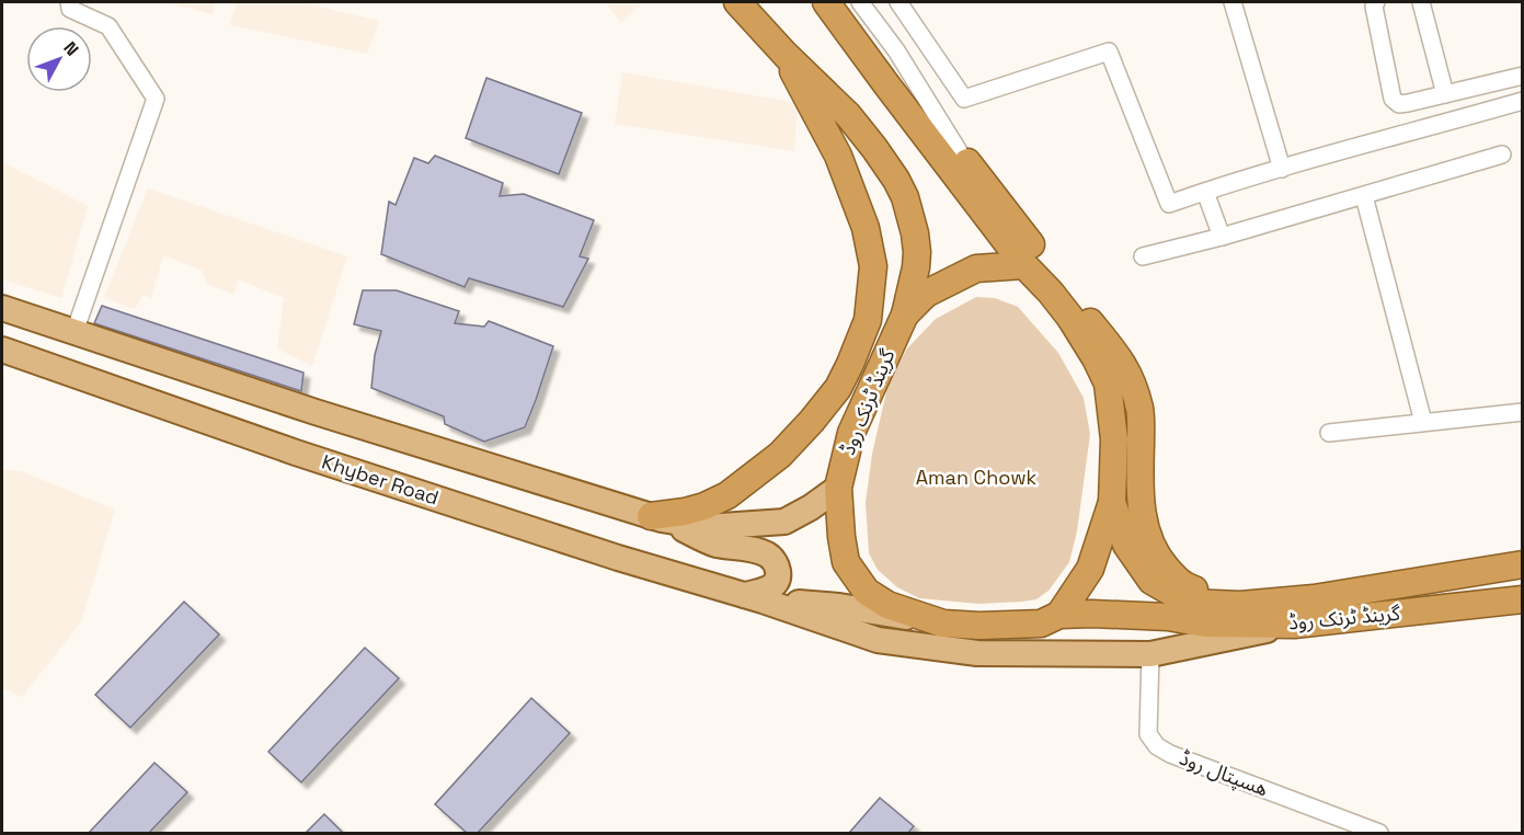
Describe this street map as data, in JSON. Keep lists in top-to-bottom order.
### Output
{
  "streets": {
    "highway": ["گرینڈ ٹرنک روڈ"],
    "main road": ["Khyber Road"],
    "street": ["ھسپتال روڈ"]
  },
  "parks": ["Aman Chowk"],
  "north": "top right"
}
